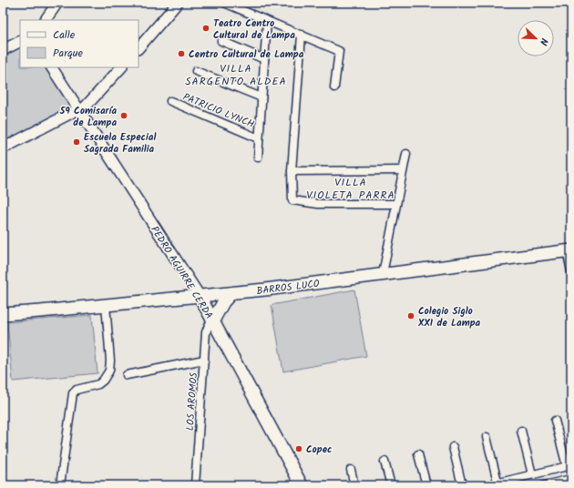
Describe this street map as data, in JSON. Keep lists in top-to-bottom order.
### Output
{
  "streets": {
    "main road": ["PEDRO AGUIRRE CERDA", "BARROS LUCO"],
    "street": ["PATRICIO LYNCH", "LOS AROMOS"]
  },
  "crossings": [
    ["PEDRO AGUIRRE CERDA", "BARROS LUCO"],
    ["PEDRO AGUIRRE CERDA", "LOS AROMOS"]
  ],
  "districts": ["VILLA SARGENTO ALDEA", "VILLA VIOLETA PARRA"],
  "places": [
    "Teatro Centro Cultural de Lampa",
    "Centro Cultural de Lampa",
    "59 Comisaría de Lampa",
    "Escuela Especial Sagrada Familia",
    "Colegio Siglo XXI de Lampa",
    "Copec"
  ],
  "legend": ["Calle", "Parque"],
  "north": "bottom right"
}
